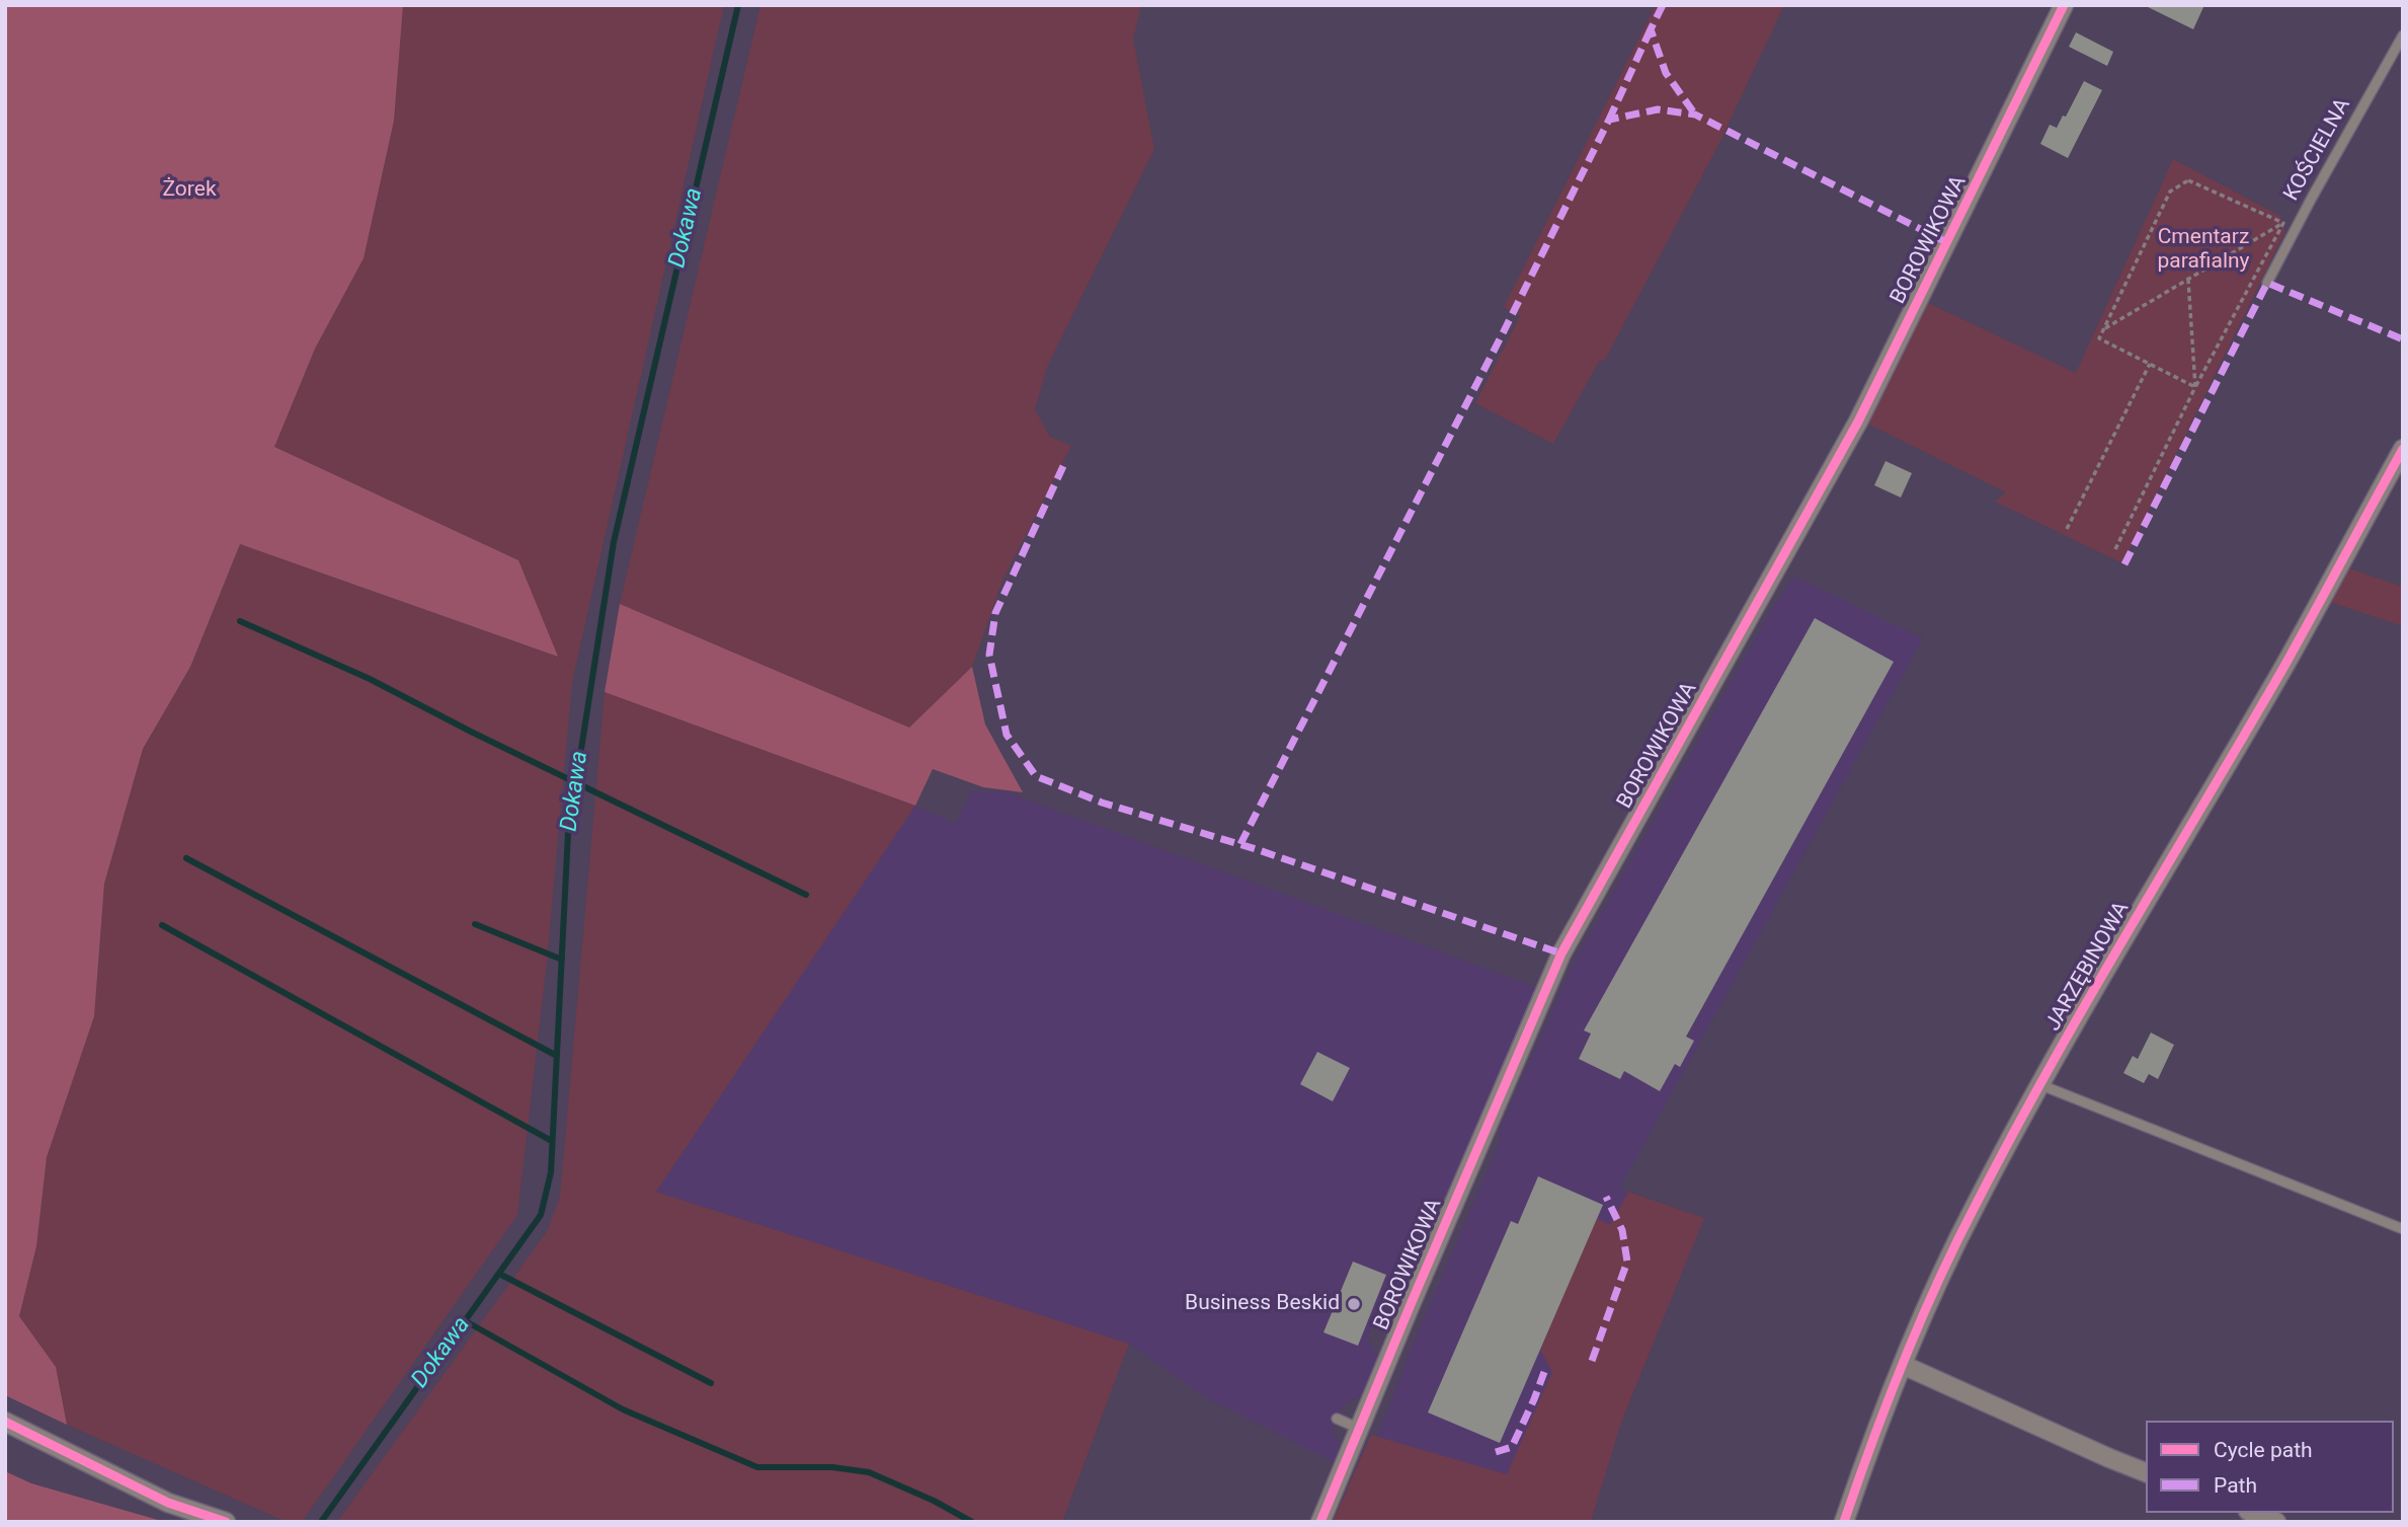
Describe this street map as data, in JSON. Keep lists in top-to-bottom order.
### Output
{
  "streets": {
    "street": ["BOROWIKOWA", "JARZĘBINOWA"],
    "lane": ["KOŚCIELNA"]
  },
  "water": ["Dokawa"],
  "parks": ["Żorek", "Cmentarz parafialny"],
  "places": ["Business Beskid"],
  "legend": ["Cycle path", "Path"]
}
